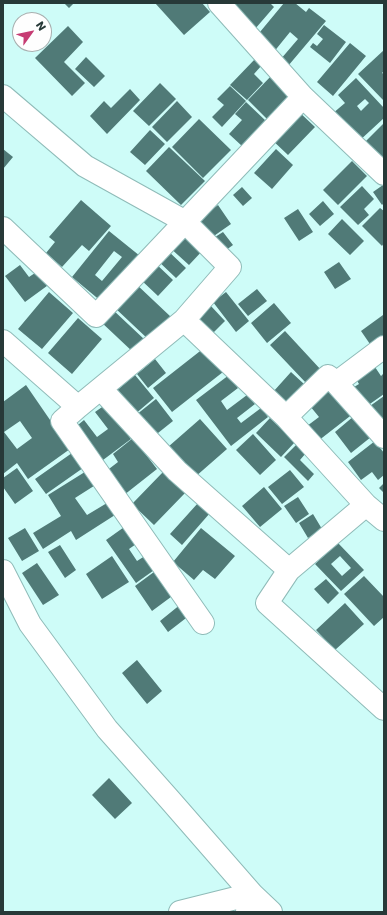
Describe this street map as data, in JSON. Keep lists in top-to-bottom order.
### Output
{
  "north": "top right"
}
